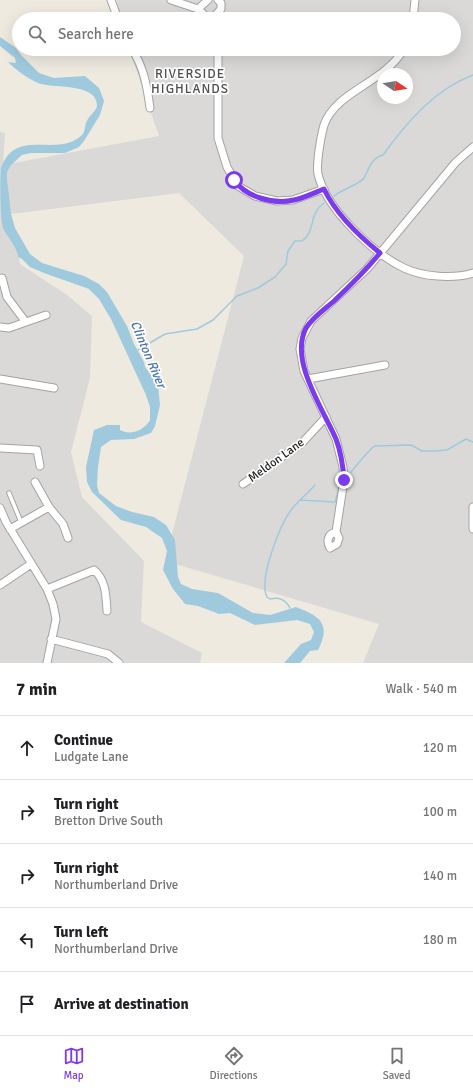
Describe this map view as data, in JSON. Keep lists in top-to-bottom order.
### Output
{
  "streets": {
    "street": ["Meldon Lane"]
  },
  "districts": ["RIVERSIDE HIGHLANDS"],
  "water": ["Clinton River"],
  "north": "right",
  "page": {
    "search": "Search here",
    "heading": ["7 min", "Walk · 540 m"],
    "list": [
      ["Continue", "Ludgate Lane", "120 m"],
      ["Turn right", "Bretton Drive South", "100 m"],
      ["Turn right", "Northumberland Drive", "140 m"],
      ["Turn left", "Northumberland Drive", "180 m"],
      "Arrive at destination"
    ],
    "nav": ["Map", "Directions", "Saved"]
  }
}
